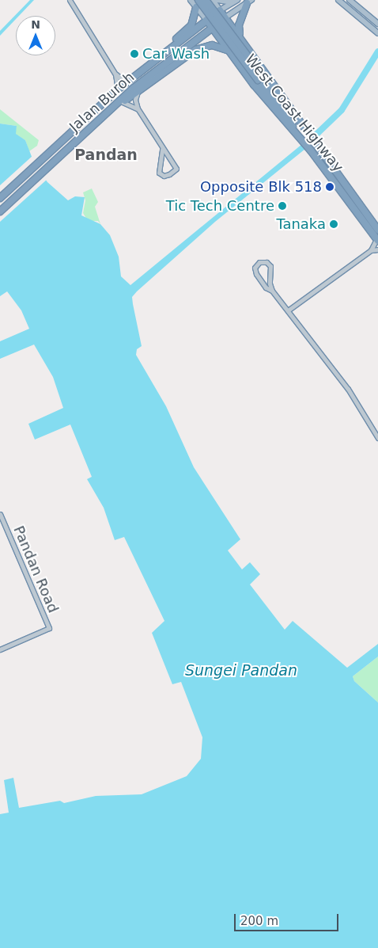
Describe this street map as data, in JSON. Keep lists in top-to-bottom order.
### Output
{
  "streets": {
    "highway": ["Jalan Buroh", "West Coast Highway"],
    "street": ["Pandan Road"]
  },
  "crossings": [
    ["Jalan Buroh", "West Coast Highway"]
  ],
  "districts": ["Pandan"],
  "water": ["Sungei Pandan"],
  "places": [
    "Car Wash",
    "Opposite Blk 518",
    "Tic Tech Centre",
    "Tanaka"
  ],
  "scale_bar": "200 m",
  "north": "top"
}
